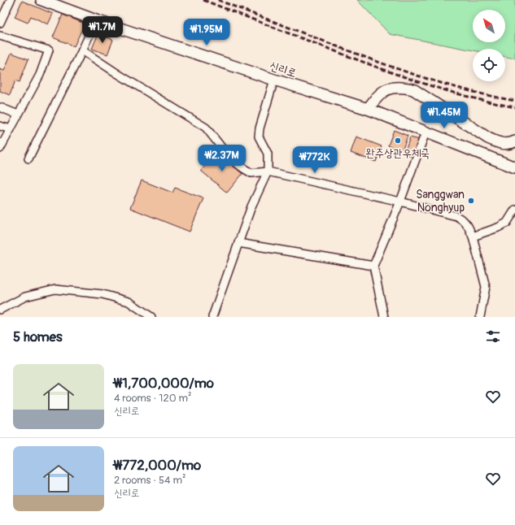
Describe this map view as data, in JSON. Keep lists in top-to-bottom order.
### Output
{
  "streets": {
    "street": ["신리로"]
  },
  "places": ["완주상관우체국", "Sanggwan Nonghyup"],
  "north": "top left",
  "page": {
    "price": [
      "₩1.7M",
      "₩1.95M",
      "₩1.45M",
      "₩2.37M",
      "₩772K"
    ],
    "heading": "5 homes",
    "list": [
      {
        "name": "₩1,700,000/mo",
        "note": "4 rooms · 120 m² · 신리로"
      },
      {
        "name": "₩772,000/mo",
        "note": "2 rooms · 54 m² · 신리로"
      }
    ]
  }
}
